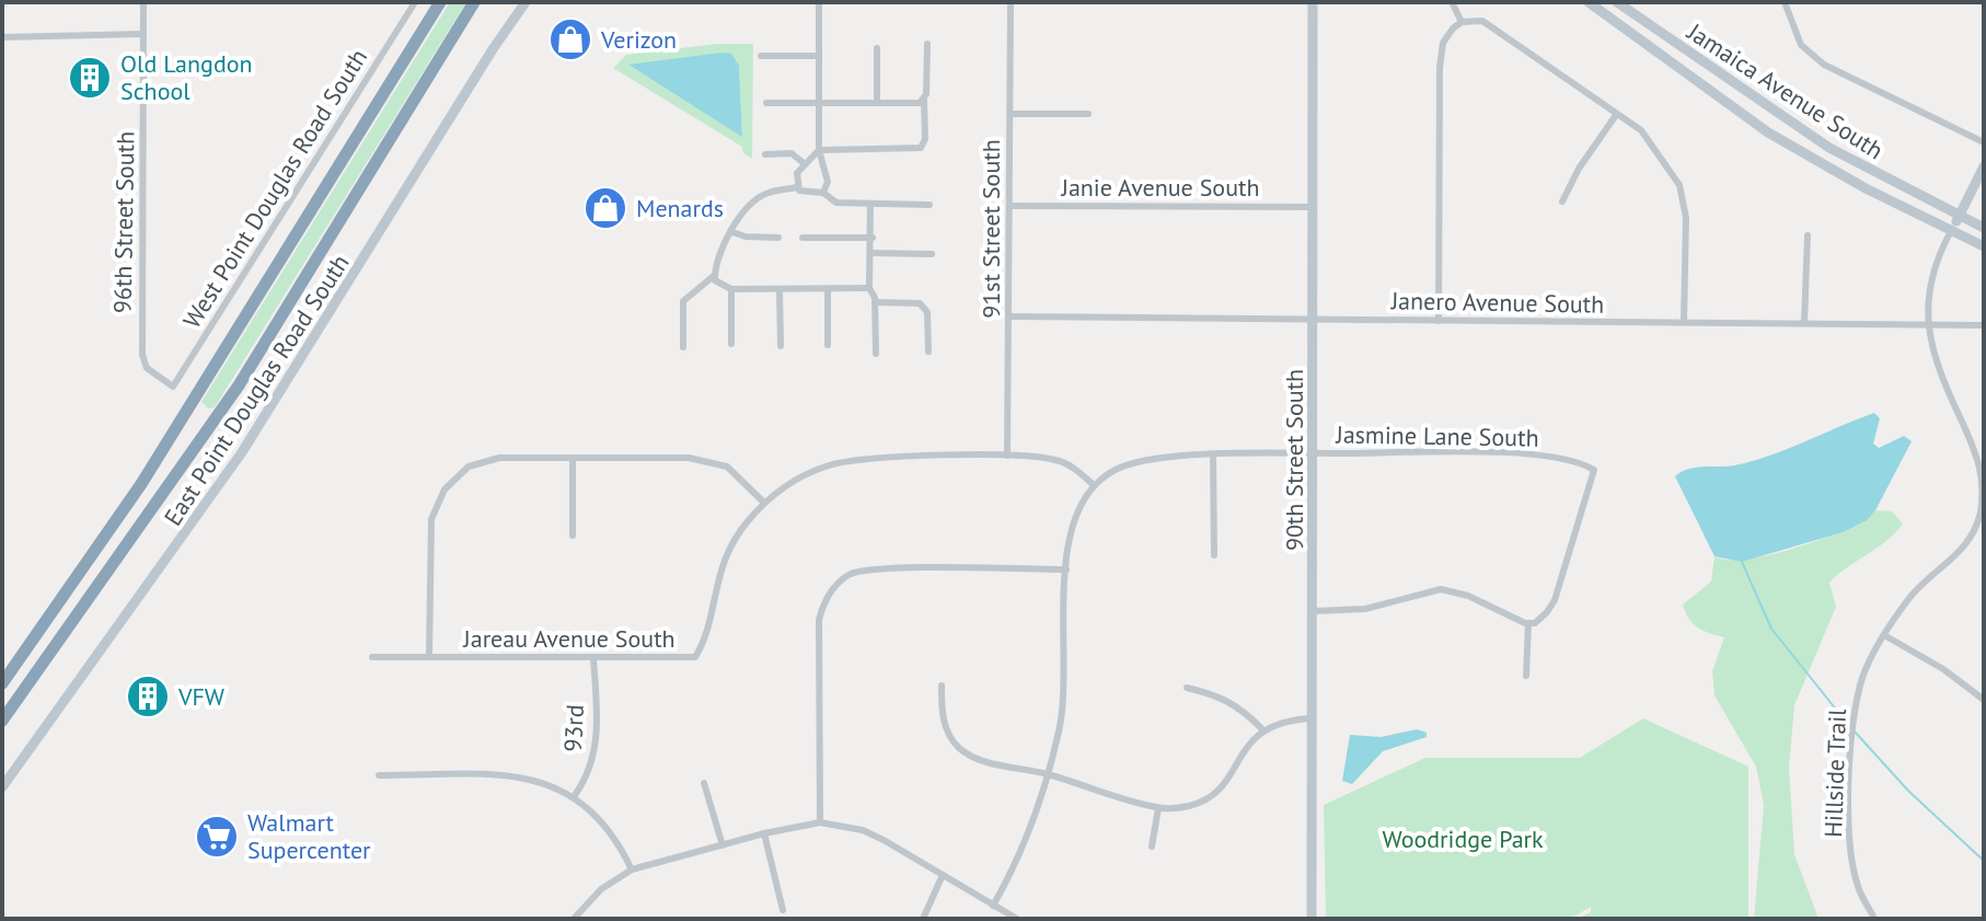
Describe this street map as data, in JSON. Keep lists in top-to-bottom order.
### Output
{
  "streets": {
    "street": [
      "Jamaica Avenue South",
      "Janie Avenue South",
      "West Point Douglas Road South",
      "96th Street South",
      "91st Street South",
      "Janero Avenue South",
      "East Point Douglas Road South",
      "Jasmine Lane South",
      "90th Street South",
      "Jareau Avenue South",
      "93rd",
      "Hillside Trail"
    ]
  },
  "crossings": [
    ["Jamaica Avenue South", "Hillside Trail"],
    ["Janie Avenue South", "91st Street South"],
    ["Janie Avenue South", "90th Street South"],
    ["West Point Douglas Road South", "96th Street South"],
    ["91st Street South", "Janero Avenue South"],
    ["91st Street South", "Jareau Avenue South"],
    ["Janero Avenue South", "90th Street South"],
    ["Janero Avenue South", "Hillside Trail"],
    ["Jasmine Lane South", "90th Street South"],
    ["Jareau Avenue South", "93rd"]
  ],
  "parks": ["Woodridge Park"],
  "places": {
    "shop": ["Verizon", "Menards"],
    "building": ["Old Langdon School", "VFW"],
    "supermarket": ["Walmart Supercenter"]
  }
}
